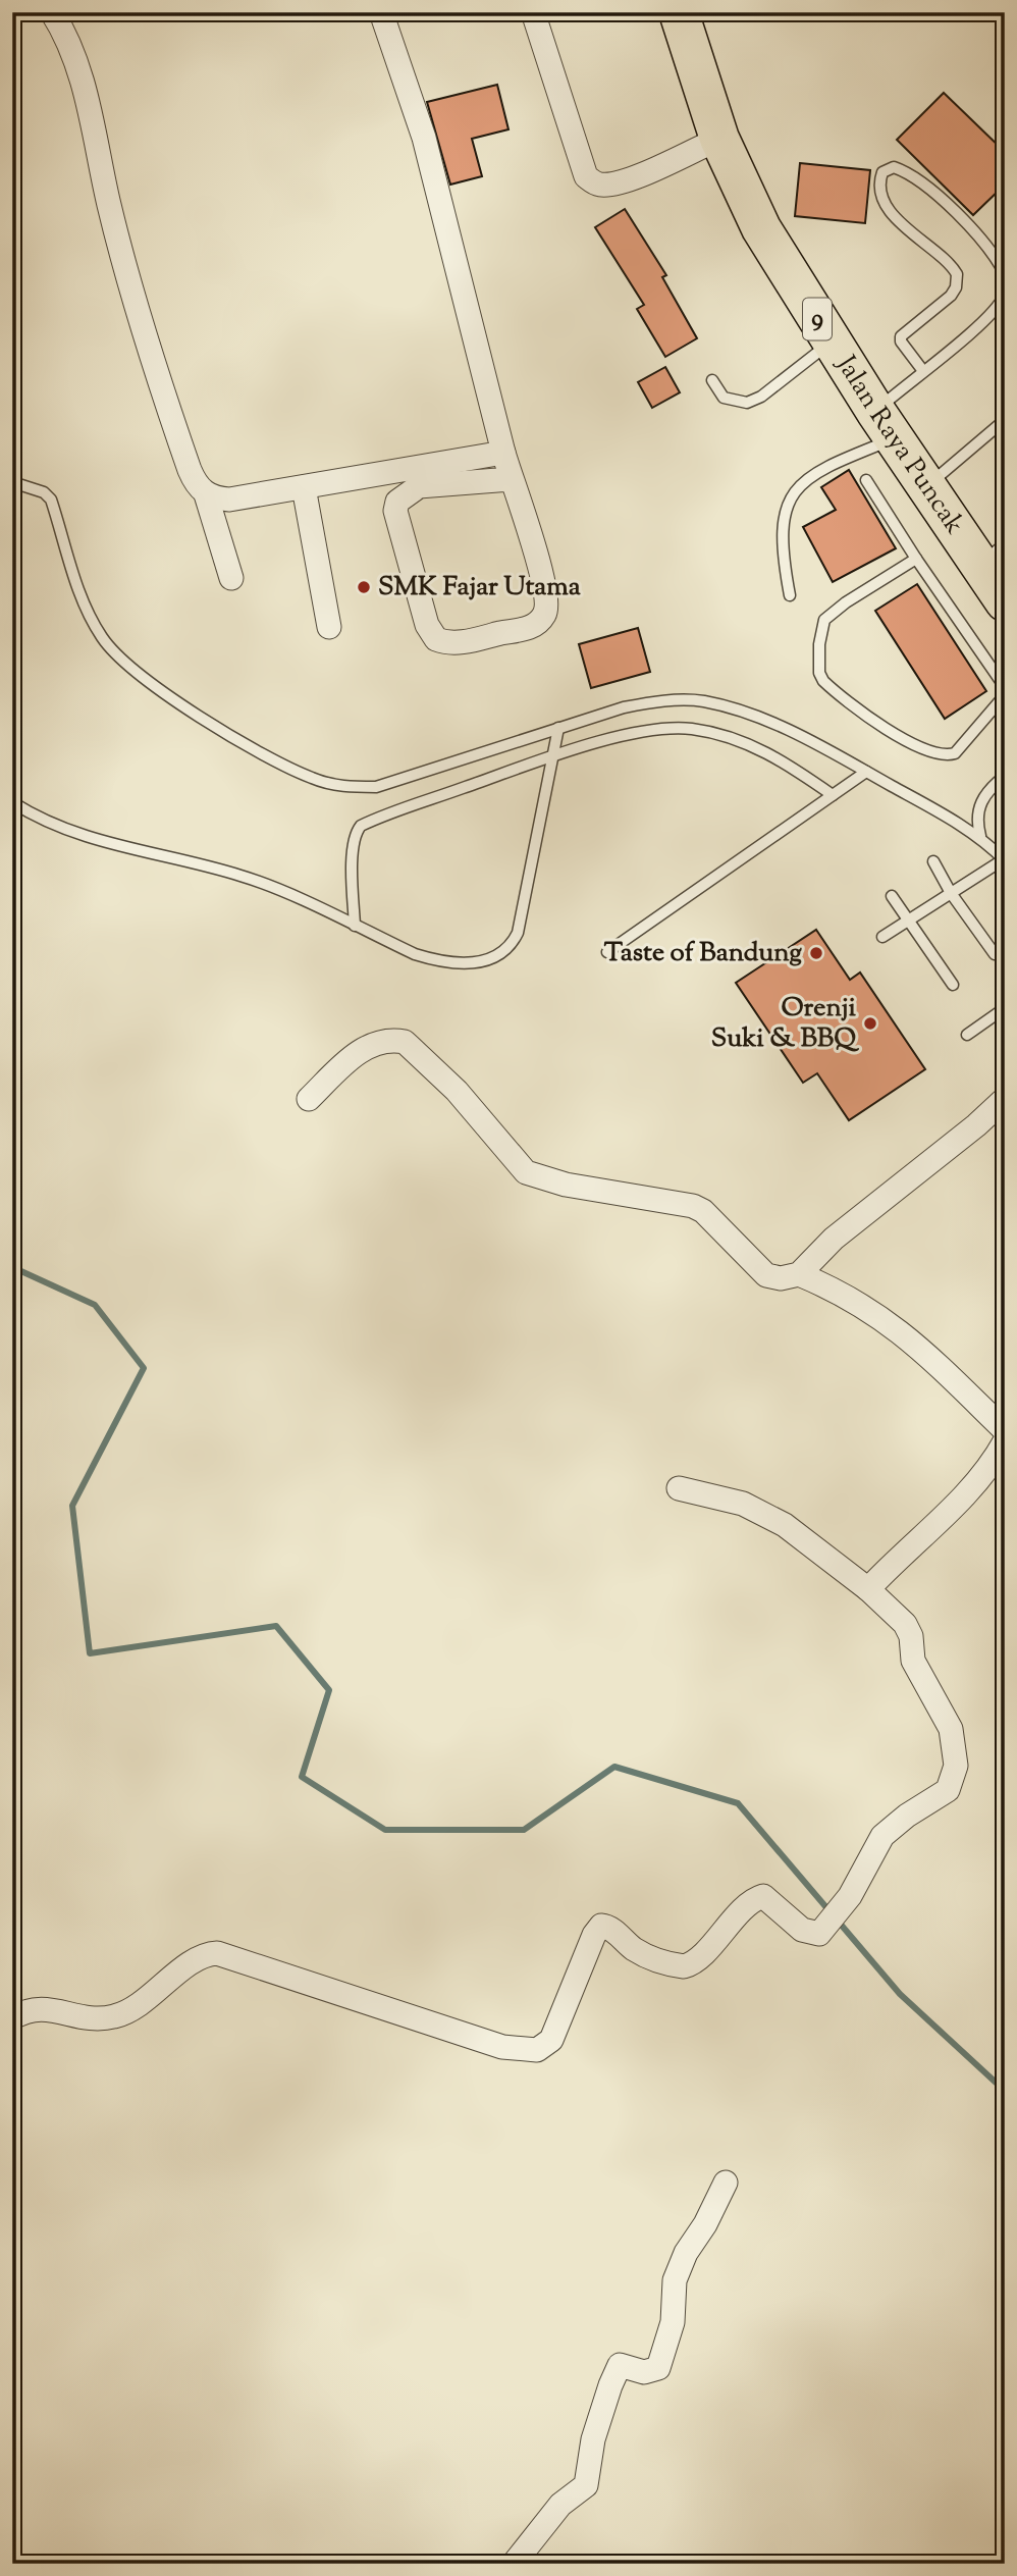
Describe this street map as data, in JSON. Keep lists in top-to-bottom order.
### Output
{
  "streets": {
    "highway": ["9", "Jalan Raya Puncak"]
  },
  "places": ["SMK Fajar Utama", "Taste of Bandung", "Orenji Suki & BBQ"]
}
